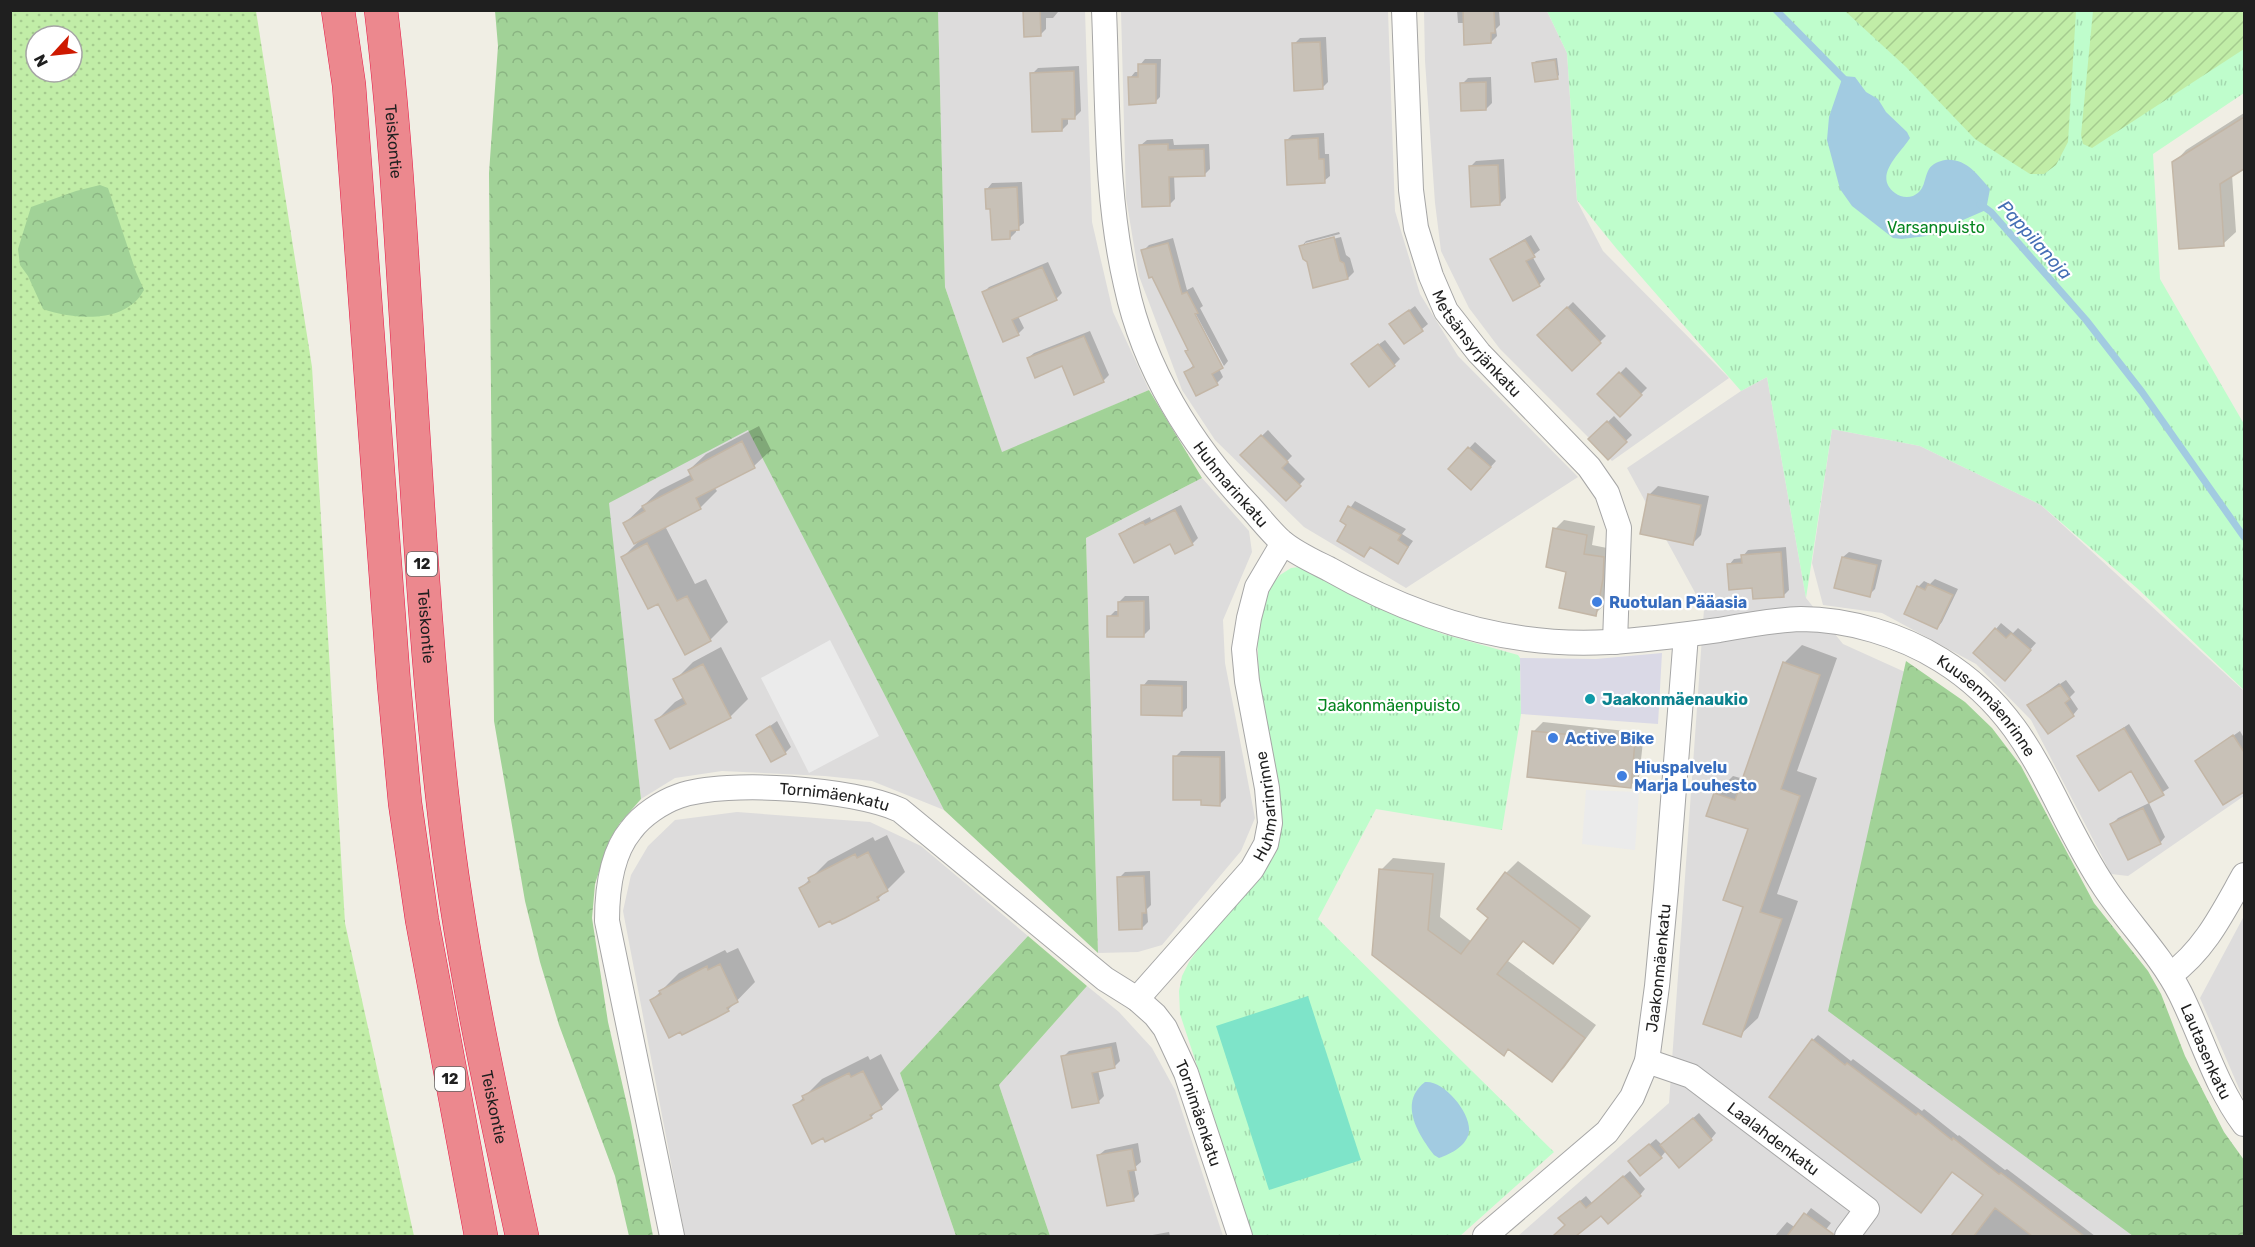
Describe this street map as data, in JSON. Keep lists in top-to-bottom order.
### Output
{
  "streets": {
    "highway": ["Teiskontie", "12"],
    "street": [
      "Metsänsyrjänkatu",
      "Huhmarinkatu",
      "Kuusenmäenrinne",
      "Tornimäenkatu",
      "Huhmarinrinne",
      "Jaakonmäenkatu",
      "Lautasenkatu",
      "Laalahdenkatu"
    ]
  },
  "crossings": [
    ["Metsänsyrjänkatu", "Huhmarinkatu"],
    ["Huhmarinkatu", "Kuusenmäenrinne"],
    ["Huhmarinkatu", "Huhmarinrinne"],
    ["Huhmarinkatu", "Jaakonmäenkatu"],
    ["Kuusenmäenrinne", "Jaakonmäenkatu"],
    ["Kuusenmäenrinne", "Lautasenkatu"],
    ["Tornimäenkatu", "Huhmarinrinne"],
    ["Jaakonmäenkatu", "Laalahdenkatu"]
  ],
  "water": ["Pappilanoja"],
  "parks": ["Varsanpuisto", "Jaakonmäenpuisto"],
  "places": [
    "Ruotulan Pääasia",
    "Jaakonmäenaukio",
    "Active Bike",
    "Hiuspalvelu Marja Louhesto"
  ],
  "north": "bottom left"
}
